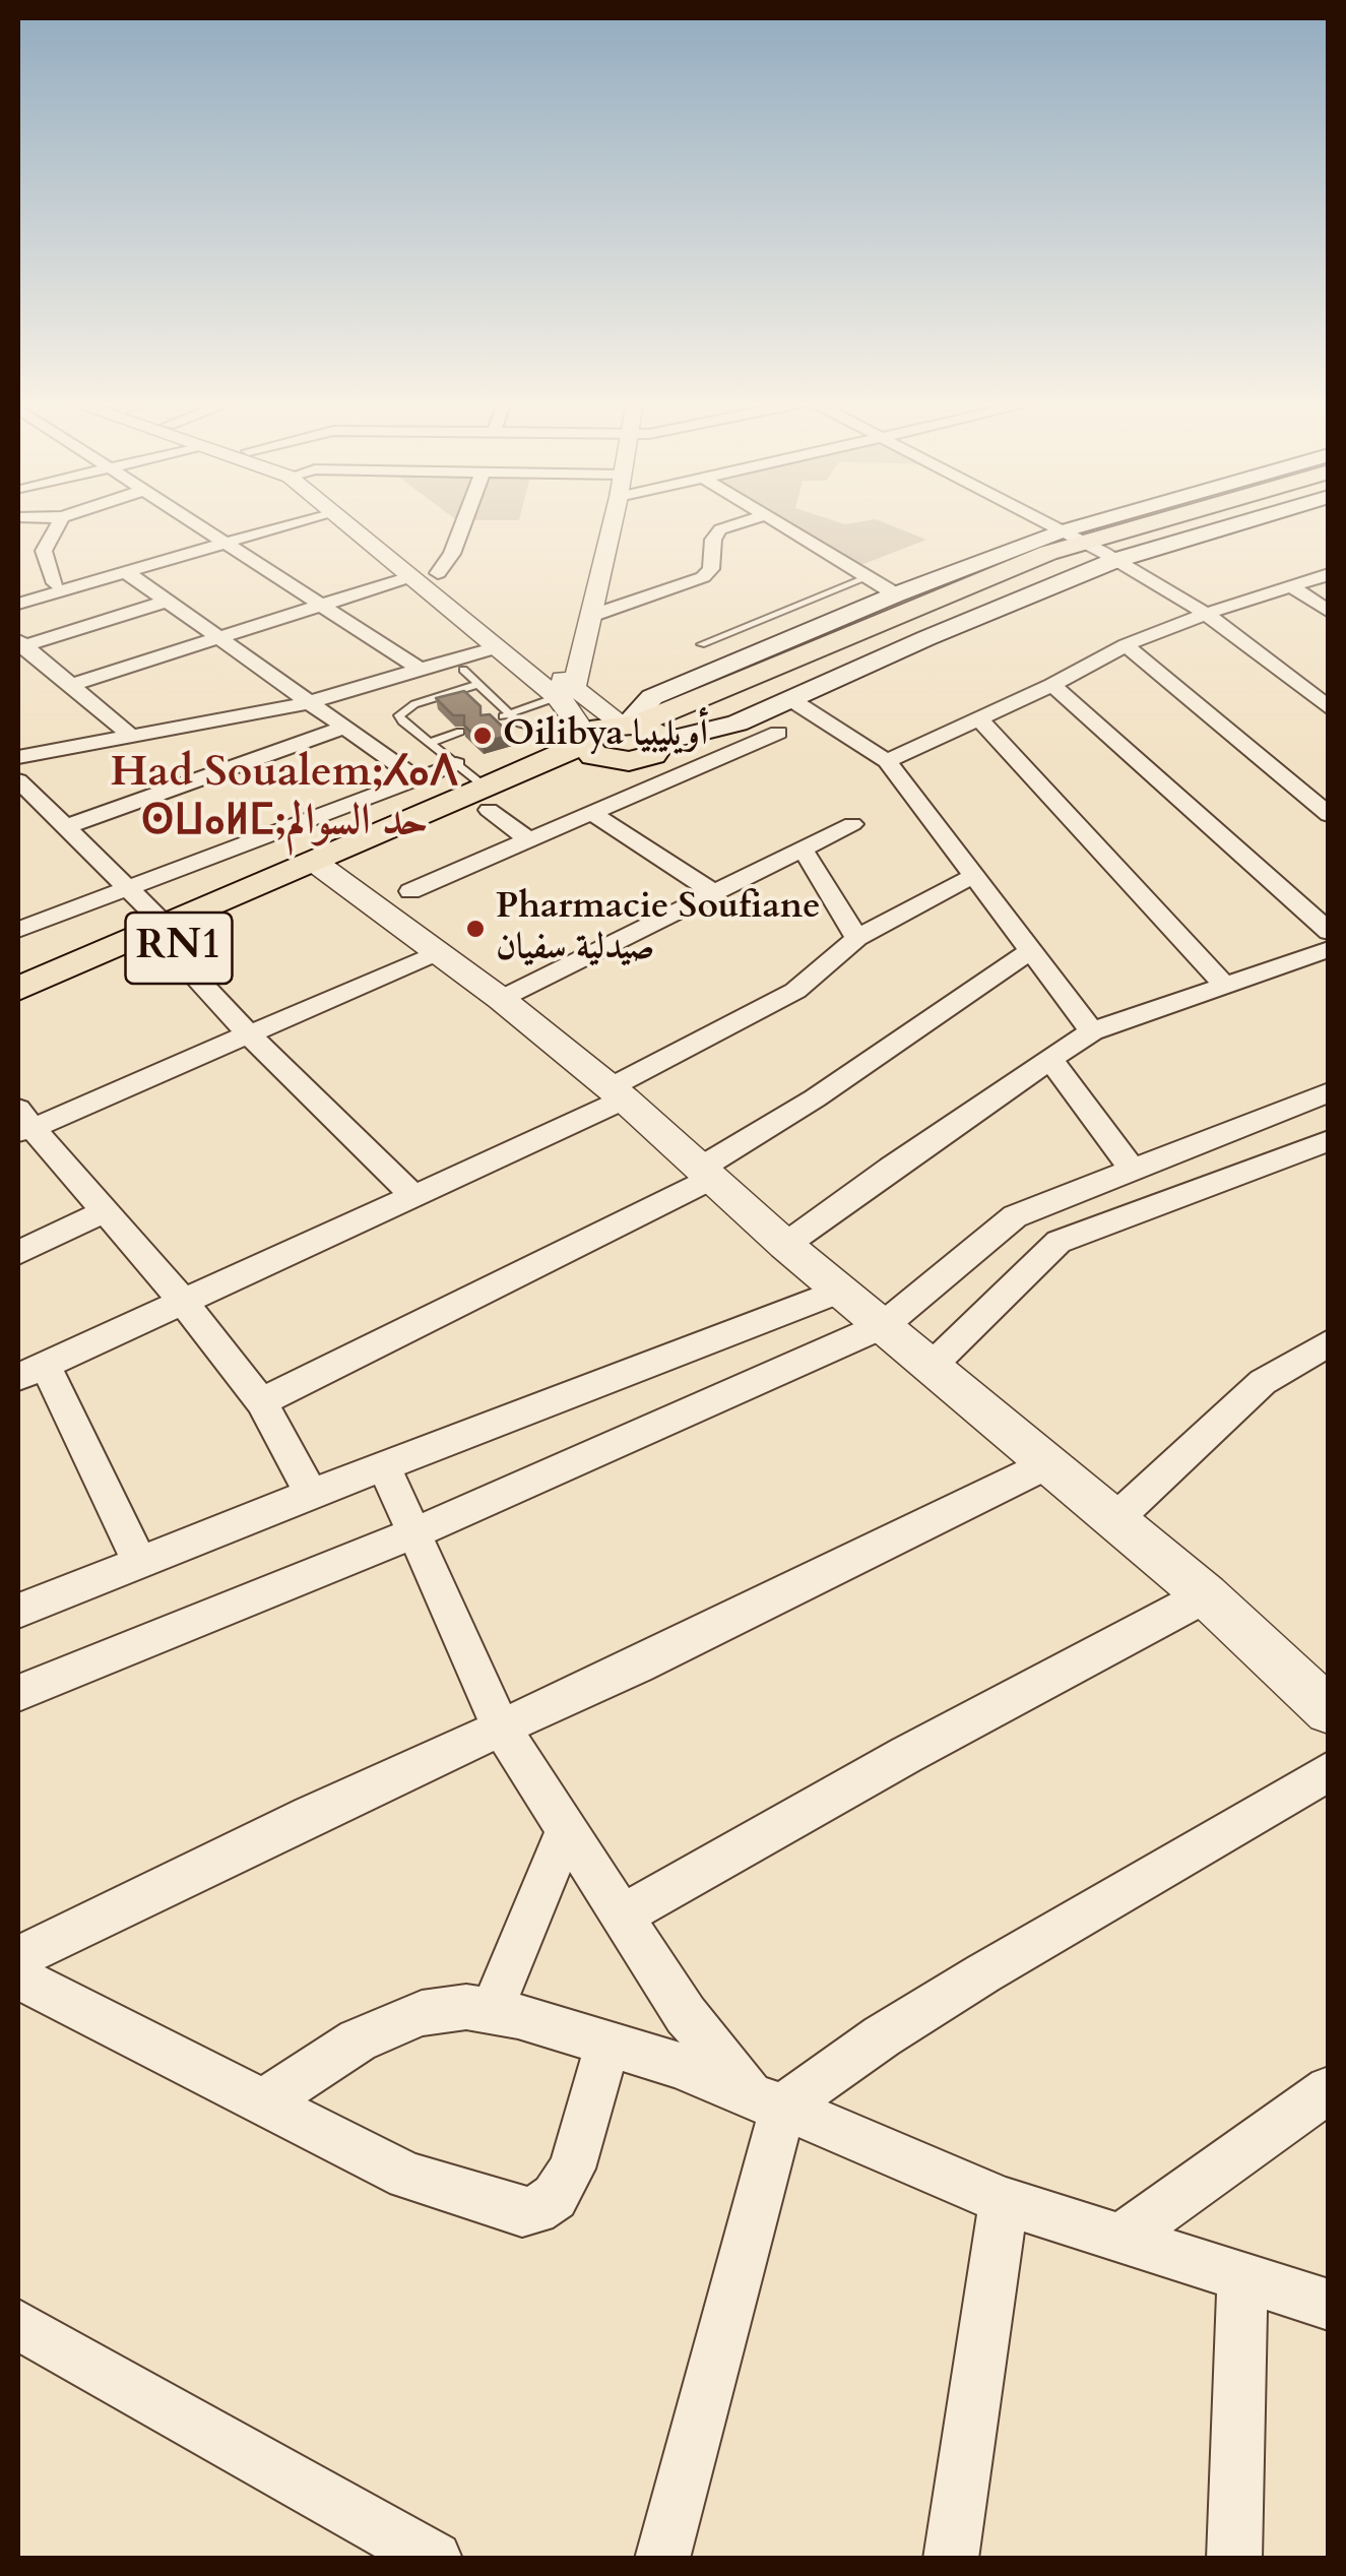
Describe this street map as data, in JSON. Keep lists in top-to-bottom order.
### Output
{
  "streets": {
    "main road": ["RN1"]
  },
  "districts": ["Had Soualem;ⵃⴰⴷ ⵙⵡⴰⵍⵎ;حد السوالم"],
  "places": ["Oilibya أويليبيا", "Pharmacie Soufiane صيدلية سفيان"]
}
